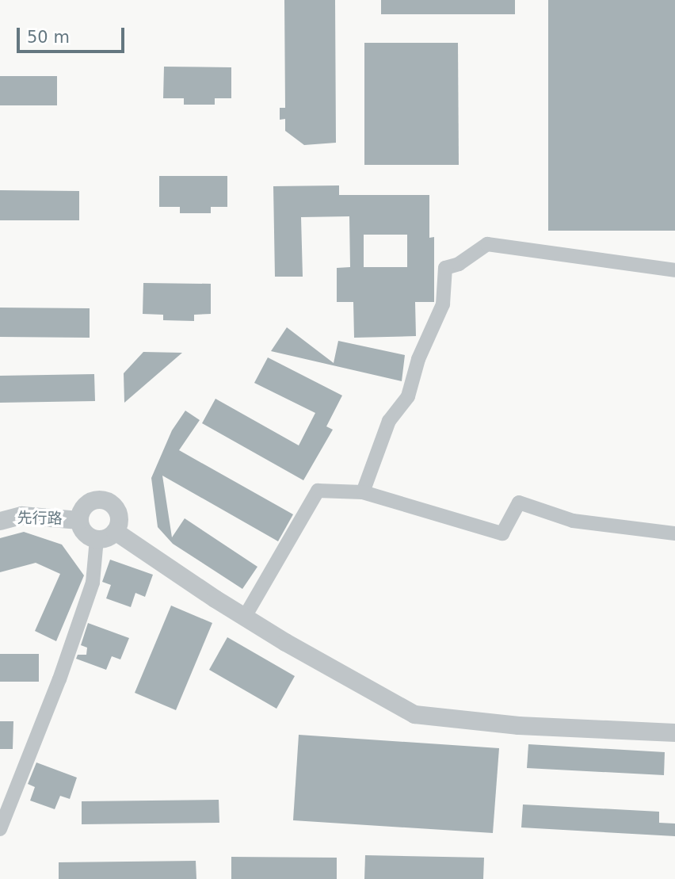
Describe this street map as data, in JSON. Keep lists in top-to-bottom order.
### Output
{
  "streets": {
    "street": ["先行路"]
  },
  "scale_bar": "50 m"
}
